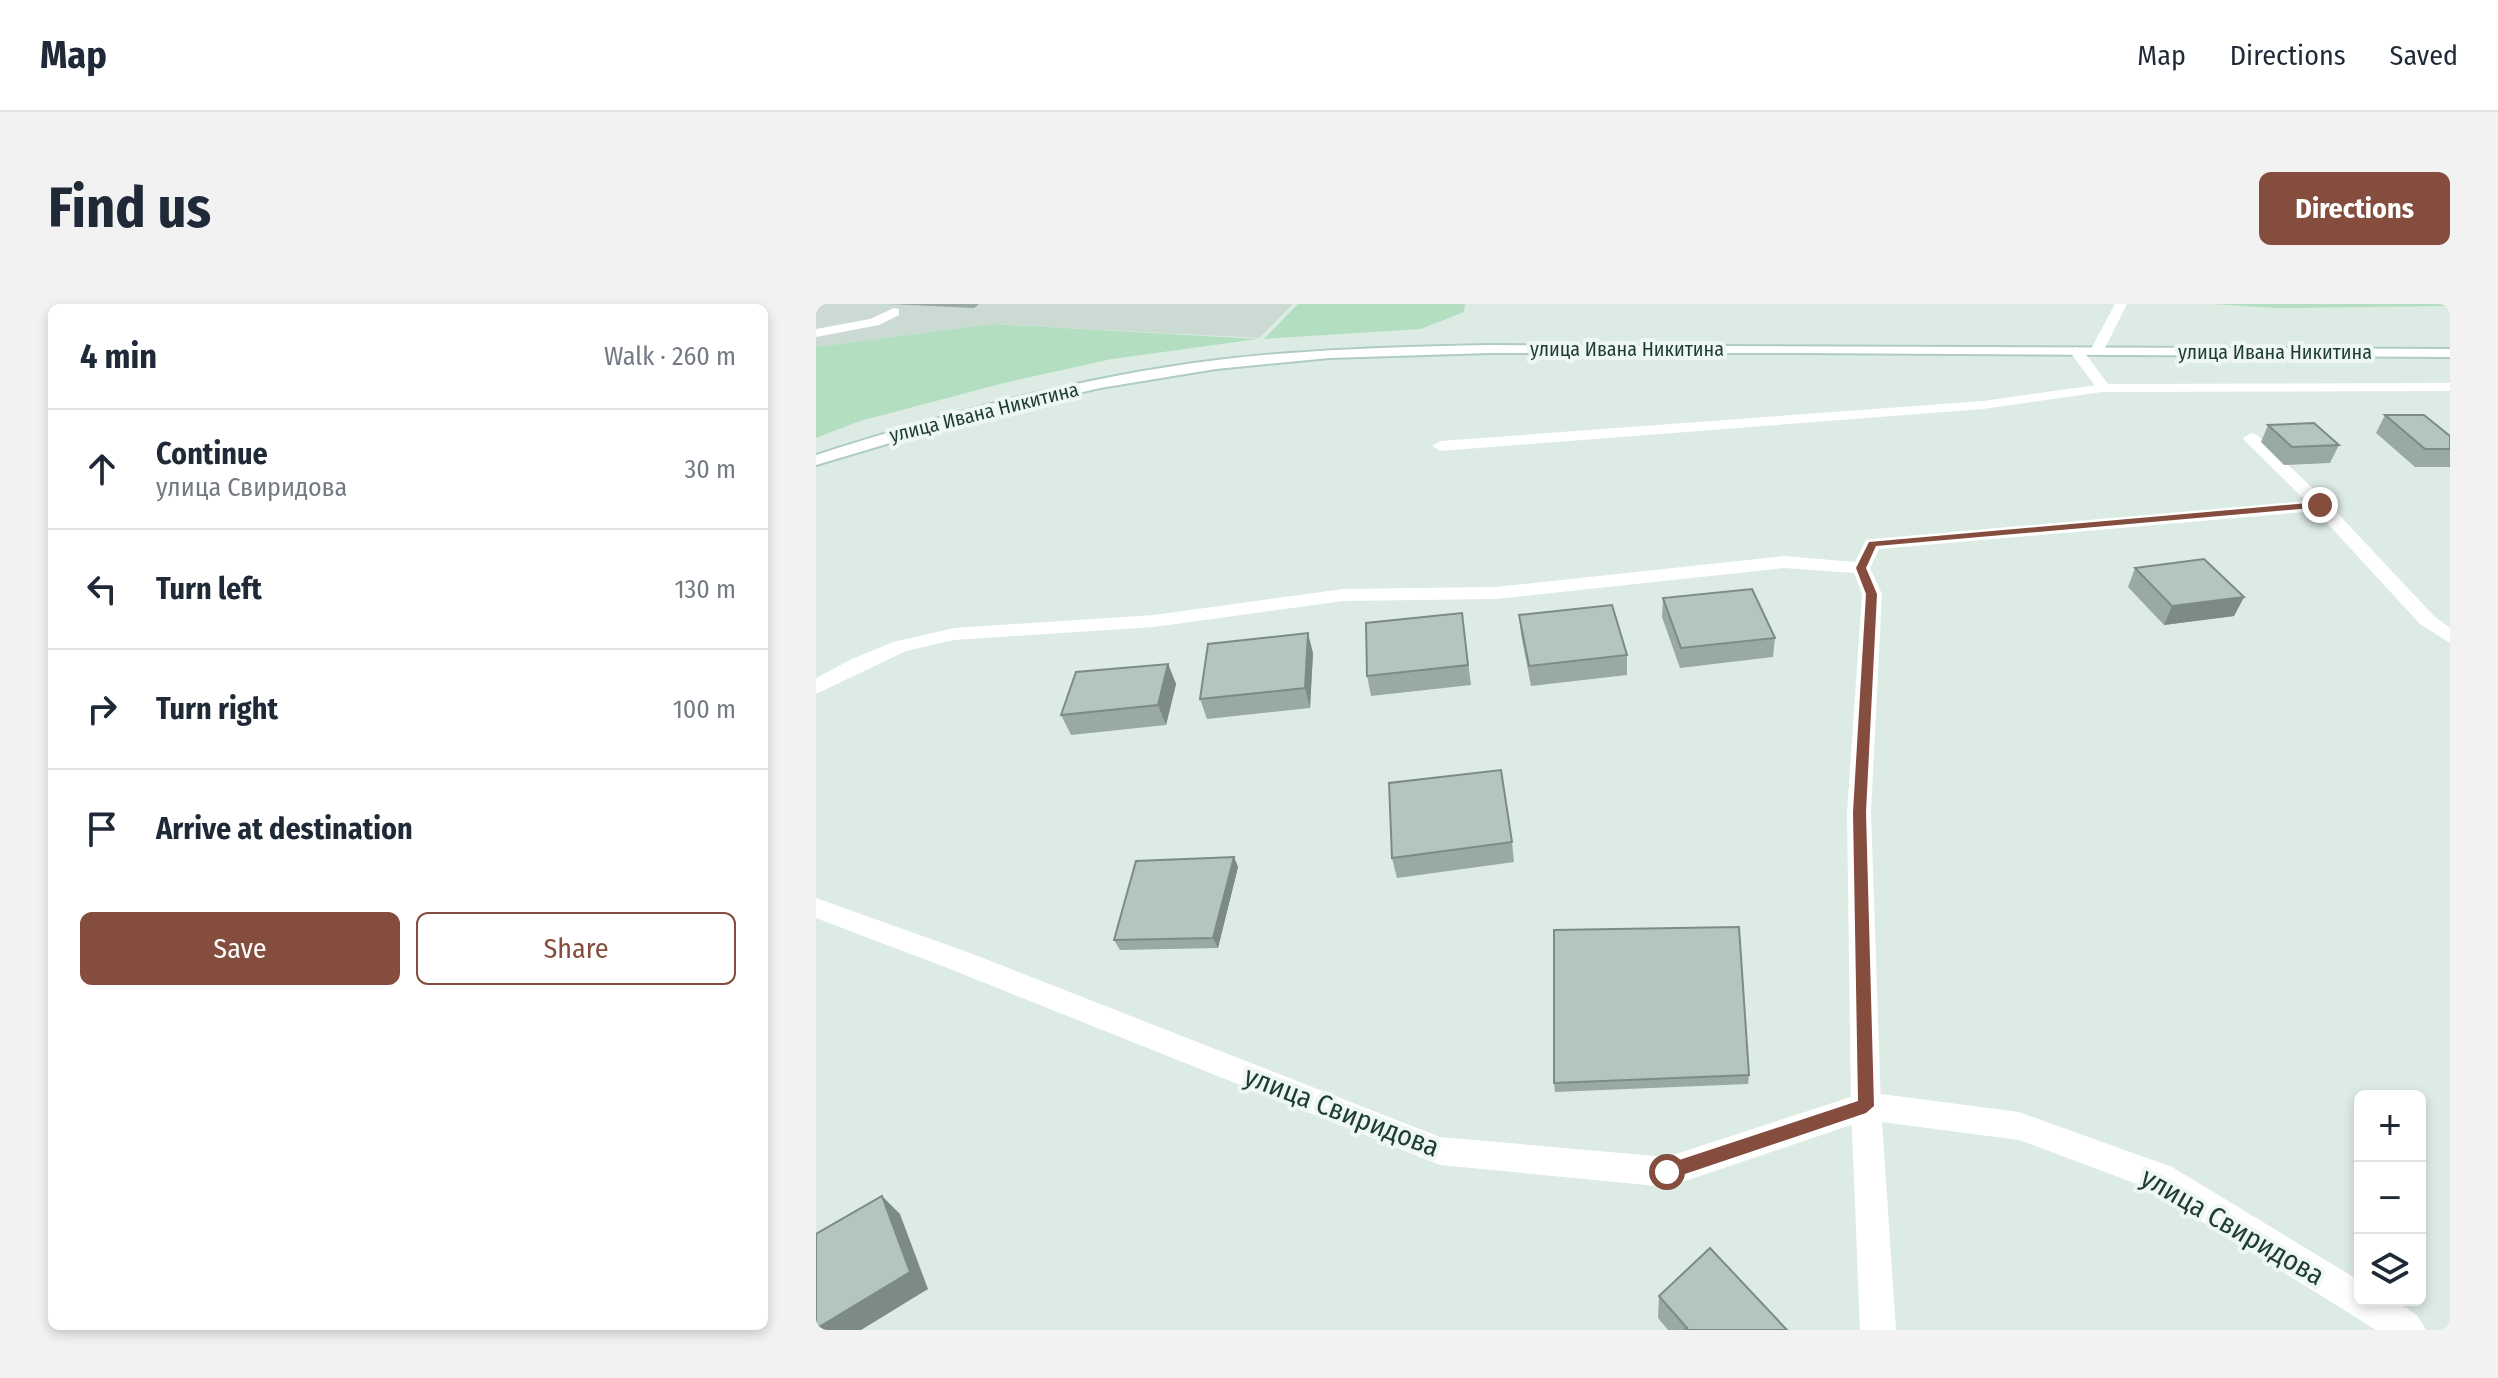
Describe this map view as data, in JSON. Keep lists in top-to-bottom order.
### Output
{
  "streets": {
    "main road": ["улица Ивана Никитина", "улица Свиридова"]
  },
  "page": {
    "header": "Map",
    "nav": ["Map", "Directions", "Saved"],
    "buttons": [
      "Directions",
      ["Save", "Share"]
    ],
    "title": "Find us",
    "heading": ["4 min", "Walk · 260 m"],
    "list": [
      ["Continue", "улица Свиридова", "30 m"],
      ["Turn left", "130 m"],
      ["Turn right", "100 m"],
      "Arrive at destination"
    ],
    "map_buttons": ["+", "−"]
  }
}
